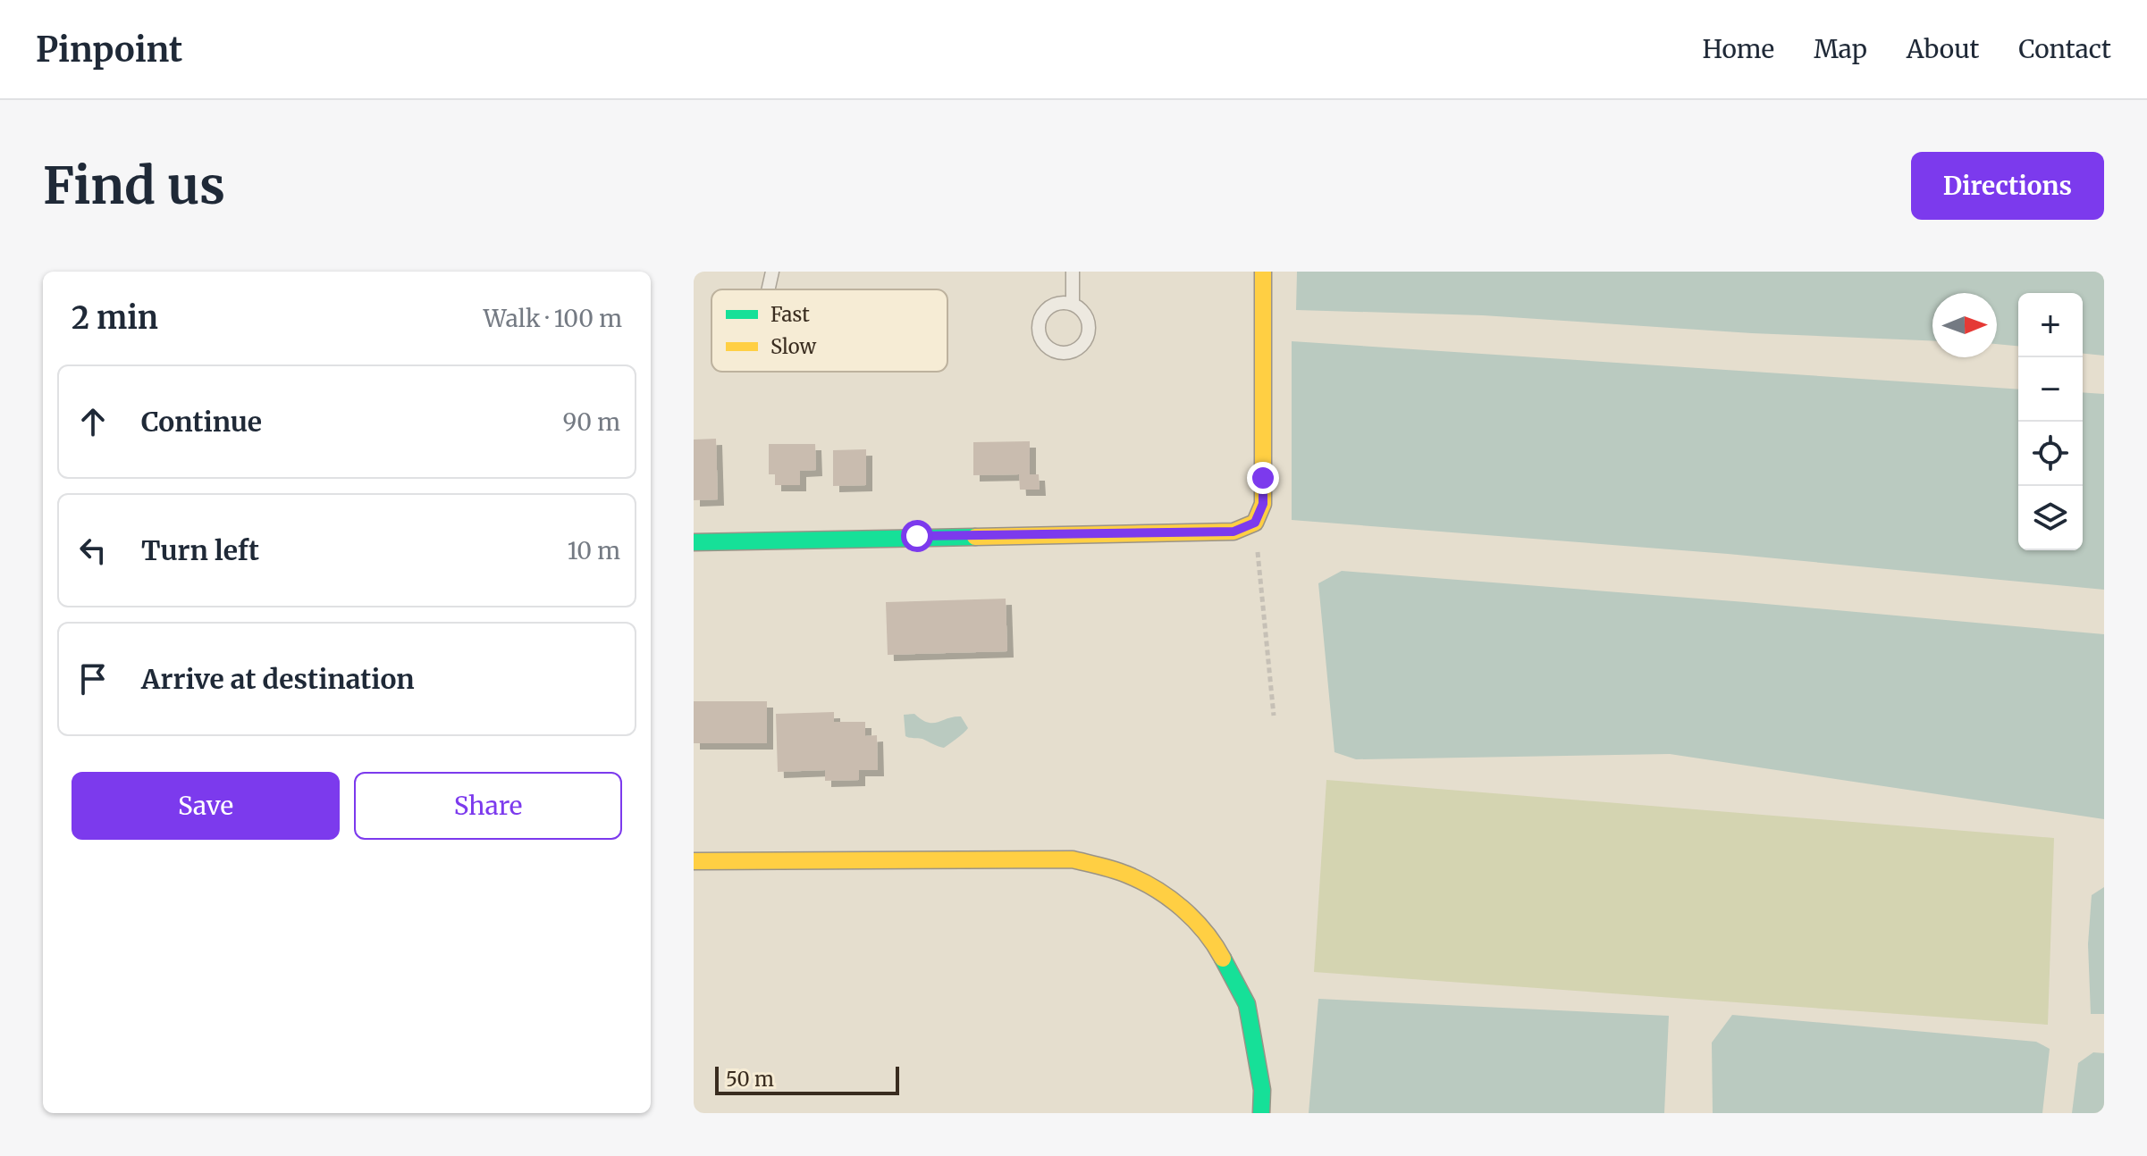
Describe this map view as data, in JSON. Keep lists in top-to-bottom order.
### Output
{
  "legend": ["Fast", "Slow"],
  "scale_bar": "50 m",
  "north": "right",
  "page": {
    "header": "Pinpoint",
    "nav": [
      "Home",
      "Map",
      "About",
      "Contact"
    ],
    "buttons": [
      "Directions",
      ["Save", "Share"]
    ],
    "title": "Find us",
    "heading": ["2 min", "Walk · 100 m"],
    "map_buttons": ["+", "−"],
    "list": [
      ["Continue", "90 m"],
      ["Turn left", "10 m"],
      "Arrive at destination"
    ],
    "scale": "50 m"
  }
}
